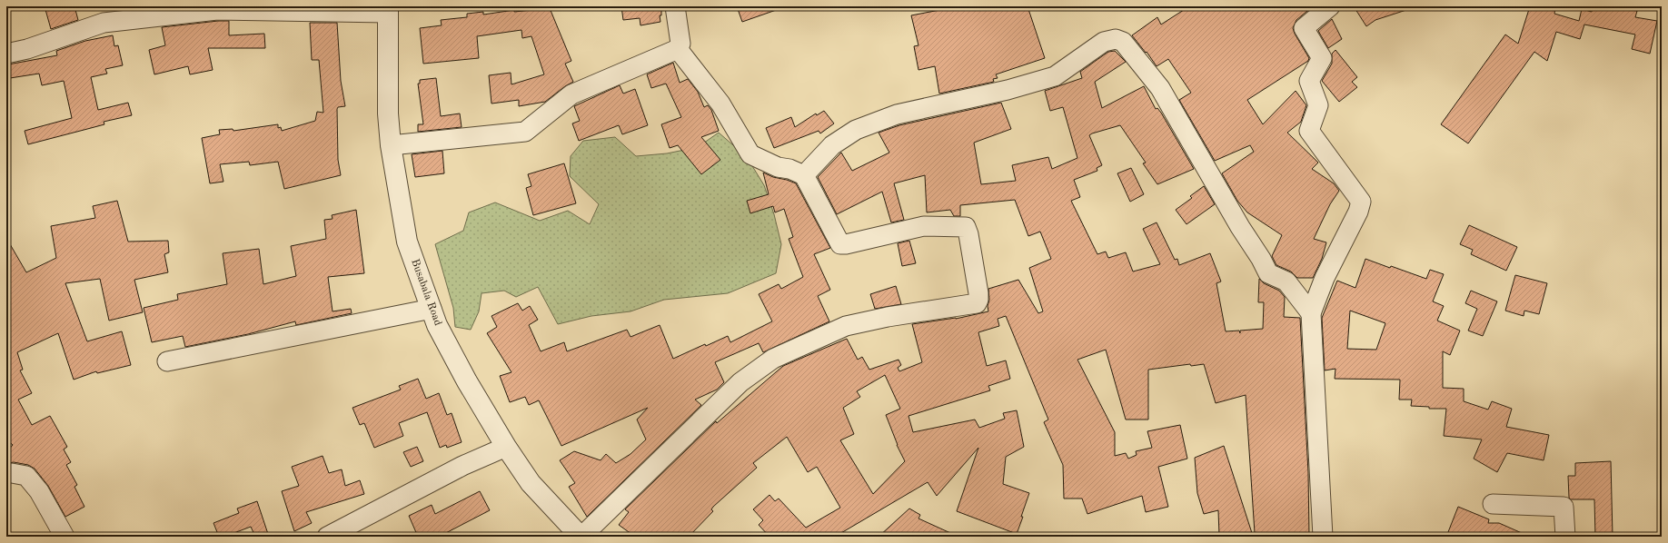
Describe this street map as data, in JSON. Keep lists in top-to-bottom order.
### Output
{
  "streets": {
    "street": ["Busabala Road"]
  }
}
